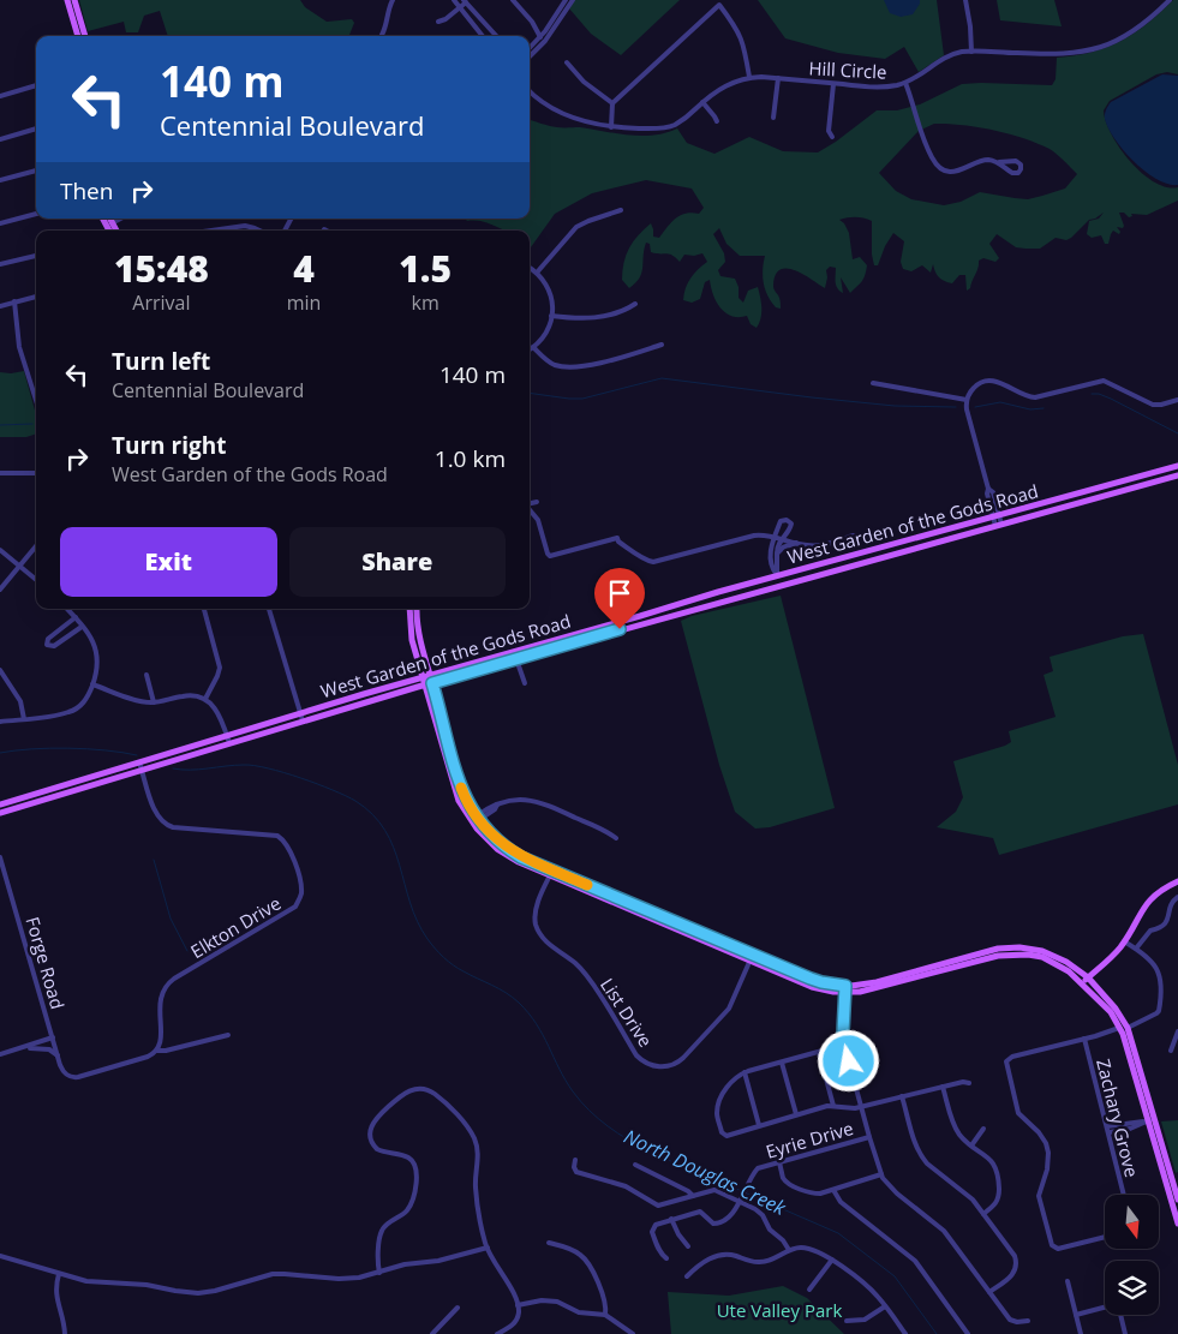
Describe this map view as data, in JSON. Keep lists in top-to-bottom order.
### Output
{
  "streets": {
    "main road": ["West Garden of the Gods Road"],
    "street": [
      "Hill Circle",
      "Elkton Drive",
      "Forge Road",
      "List Drive",
      "Zachary Grove",
      "Eyrie Drive"
    ]
  },
  "crossings": [
    ["West Garden of the Gods Road", "Elkton Drive"],
    ["Elkton Drive", "Forge Road"]
  ],
  "water": ["North Douglas Creek"],
  "parks": ["Ute Valley Park"],
  "north": "bottom",
  "page": {
    "turn": ["140 m", "Centennial Boulevard"],
    "then": "Then",
    "eta": [
      "15:48",
      "Arrival",
      "4",
      "min",
      "1.5",
      "km"
    ],
    "list": [
      {
        "name": "Turn left",
        "note": "Centennial Boulevard",
        "value": "140 m"
      },
      {
        "name": "Turn right",
        "note": "West Garden of the Gods Road",
        "value": "1.0 km"
      }
    ],
    "buttons": ["Exit", "Share"]
  }
}
